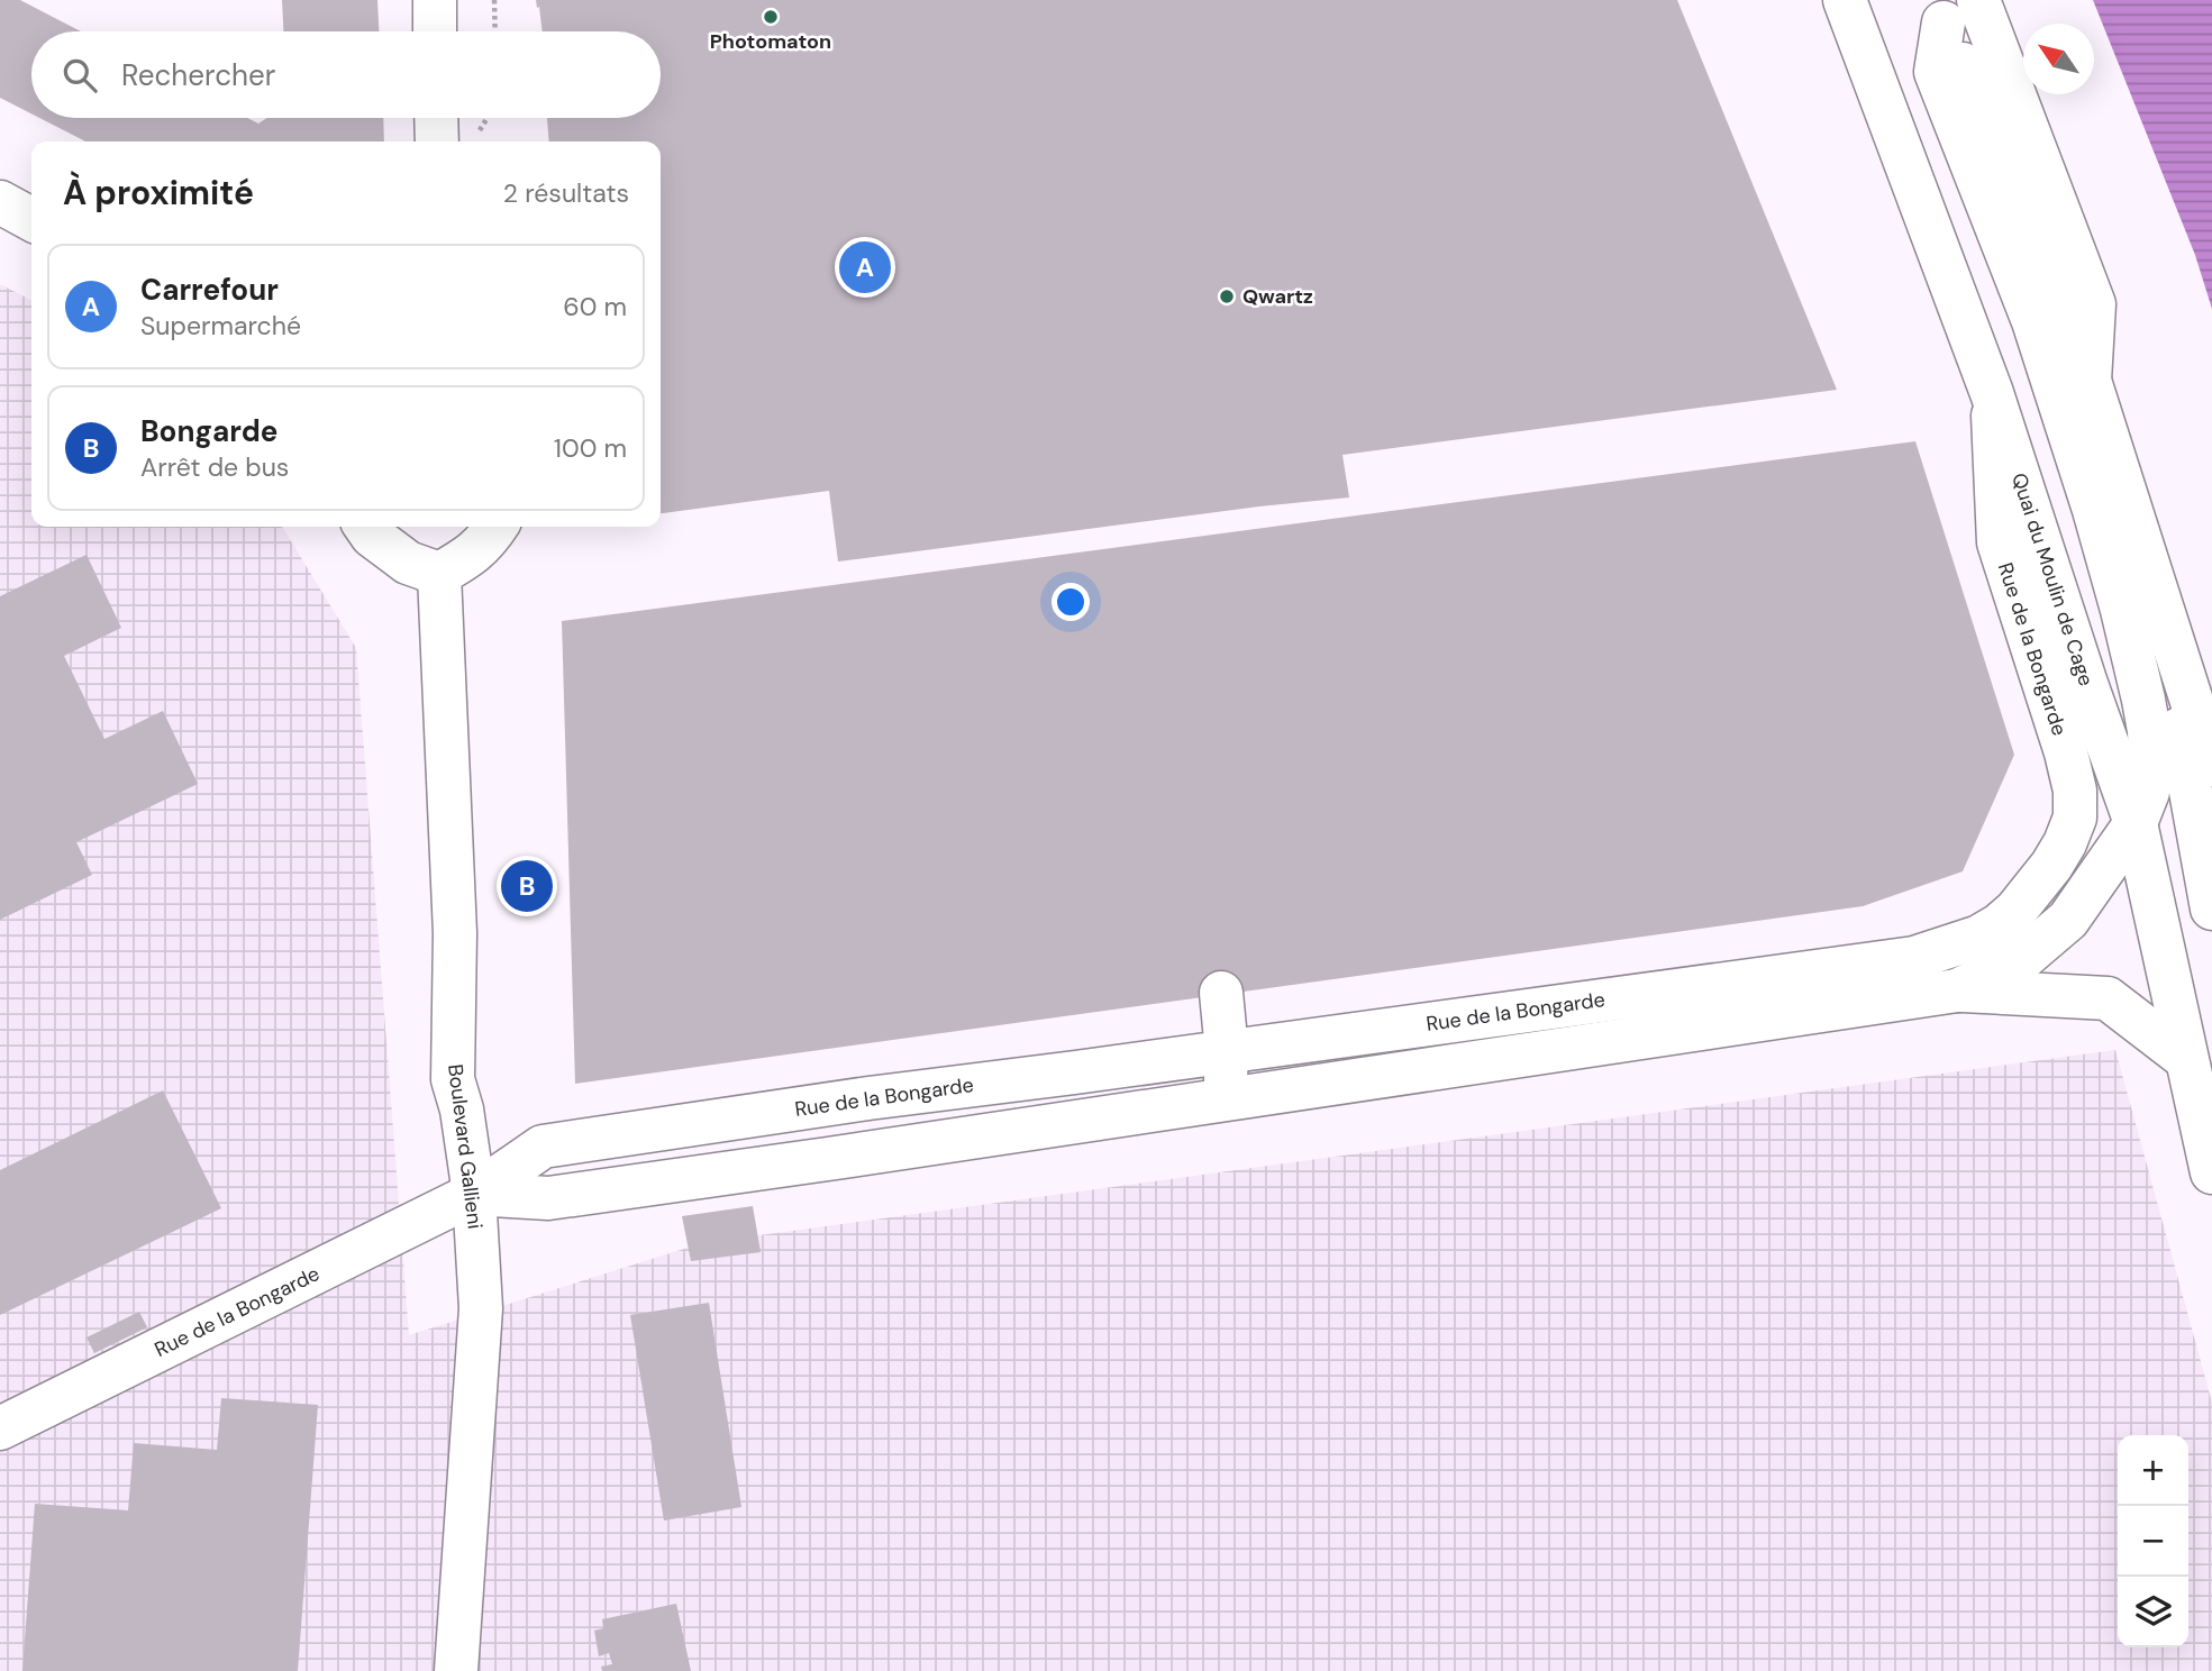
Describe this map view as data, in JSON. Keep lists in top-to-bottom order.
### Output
{
  "streets": {
    "main road": ["Quai du Moulin de Cage", "Rue de la Bongarde", "Boulevard Gallieni"]
  },
  "crossings": [
    ["Quai du Moulin de Cage", "Rue de la Bongarde"],
    ["Rue de la Bongarde", "Boulevard Gallieni"]
  ],
  "places": ["Photomaton", "Qwartz"],
  "north": "top left",
  "page": {
    "search": "Rechercher",
    "heading": ["À proximité", "2 résultats"],
    "pins": ["A", "B"],
    "list": [
      {
        "mark": "A",
        "name": "Carrefour",
        "note": "Supermarché",
        "value": "60 m"
      },
      {
        "mark": "B",
        "name": "Bongarde",
        "note": "Arrêt de bus",
        "value": "100 m"
      }
    ],
    "map_buttons": ["+", "−"]
  }
}
